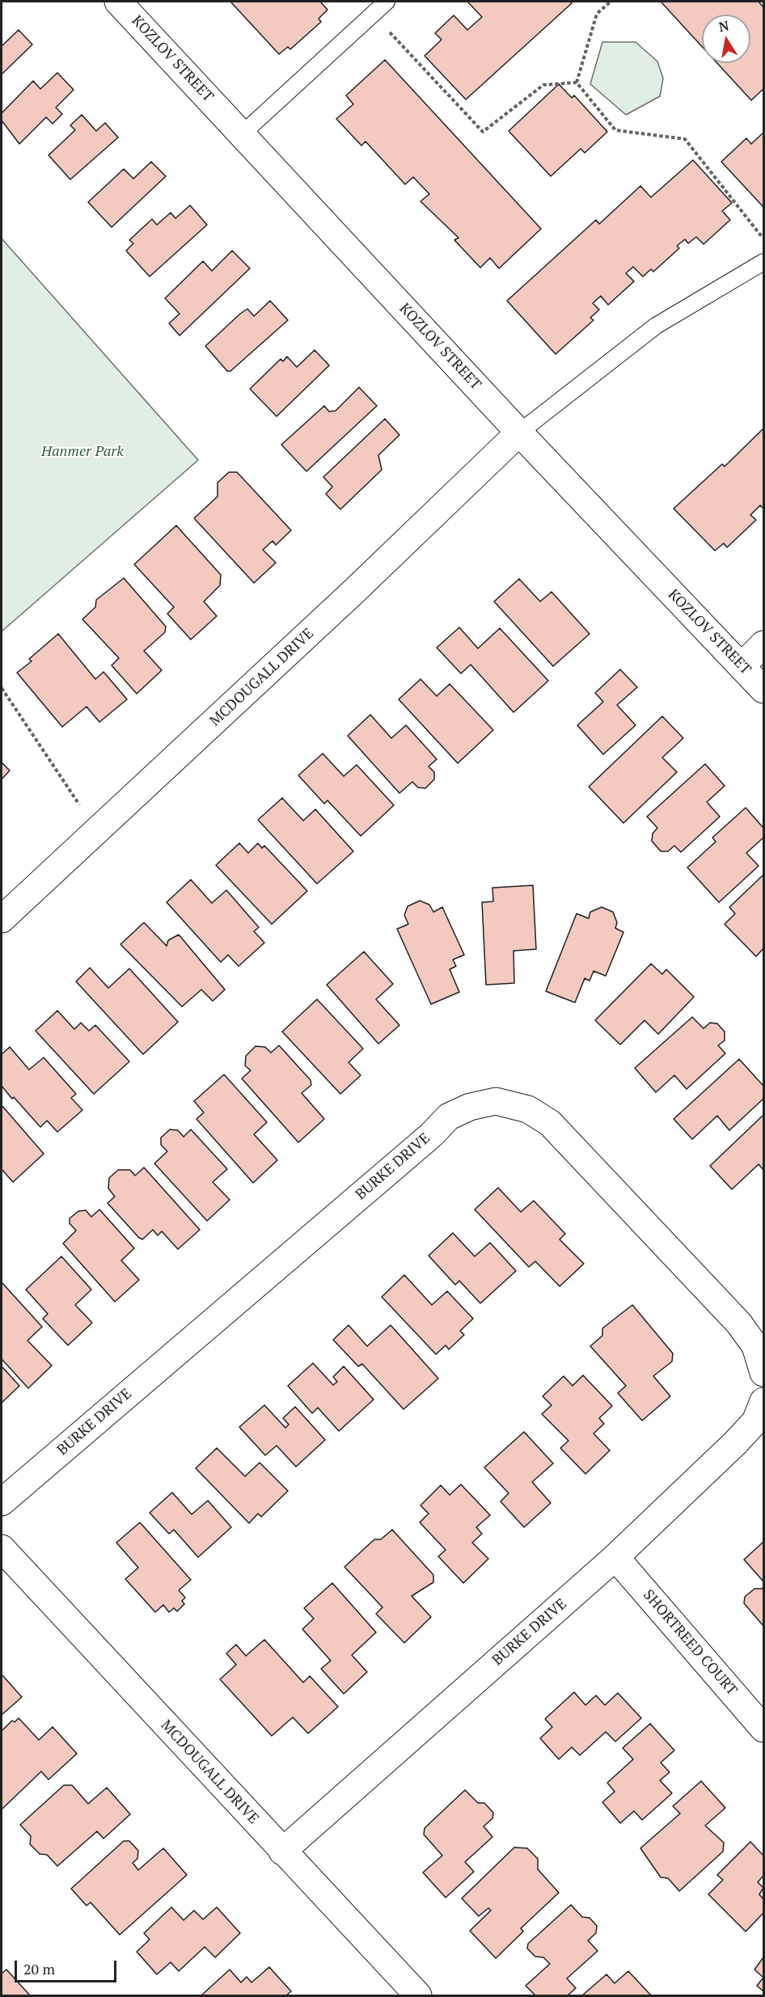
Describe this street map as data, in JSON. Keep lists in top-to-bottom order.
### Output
{
  "streets": {
    "street": [
      "KOZLOV STREET",
      "MCDOUGALL DRIVE",
      "BURKE DRIVE",
      "SHORTREED COURT"
    ]
  },
  "crossings": [
    ["KOZLOV STREET", "MCDOUGALL DRIVE"],
    ["MCDOUGALL DRIVE", "BURKE DRIVE"],
    ["BURKE DRIVE", "SHORTREED COURT"]
  ],
  "parks": ["Hanmer Park"],
  "scale_bar": "20 m",
  "north": "top"
}
